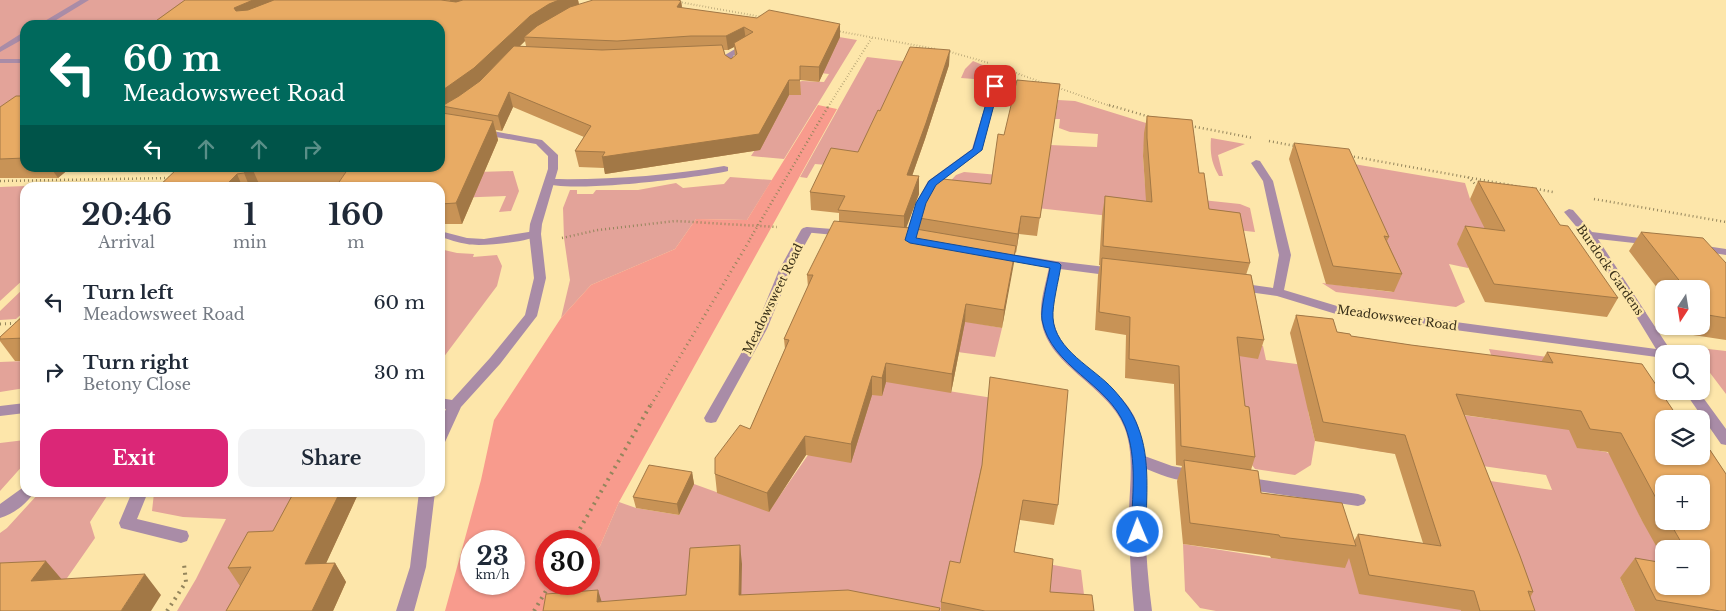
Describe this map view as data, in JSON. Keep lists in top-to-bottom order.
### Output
{
  "streets": {
    "street": ["Burdock Gardens", "Meadowsweet Road"]
  },
  "north": "bottom",
  "page": {
    "turn": ["60 m", "Meadowsweet Road"],
    "eta": [
      "20:46",
      "Arrival",
      "1",
      "min",
      "160",
      "m"
    ],
    "list": [
      {
        "name": "Turn left",
        "note": "Meadowsweet Road",
        "value": "60 m"
      },
      {
        "name": "Turn right",
        "note": "Betony Close",
        "value": "30 m"
      }
    ],
    "map_buttons": ["+", "−"],
    "buttons": ["Exit", "Share"],
    "speed": "23 km/h",
    "limit": "30"
  }
}
